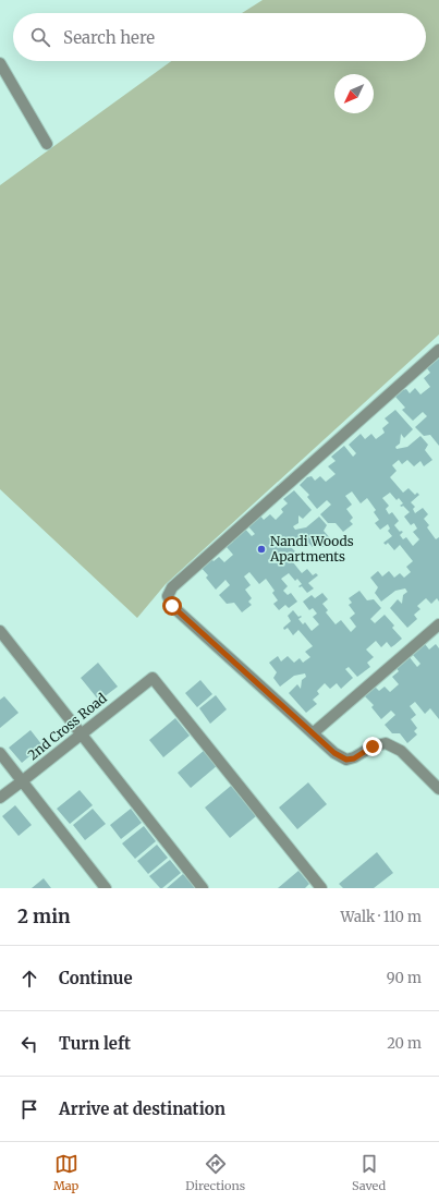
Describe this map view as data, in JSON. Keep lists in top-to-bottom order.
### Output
{
  "streets": {
    "street": ["2nd Cross Road"]
  },
  "places": ["Nandi Woods Apartments"],
  "north": "bottom left",
  "page": {
    "search": "Search here",
    "heading": ["2 min", "Walk · 110 m"],
    "list": [
      ["Continue", "90 m"],
      ["Turn left", "20 m"],
      "Arrive at destination"
    ],
    "nav": ["Map", "Directions", "Saved"]
  }
}
